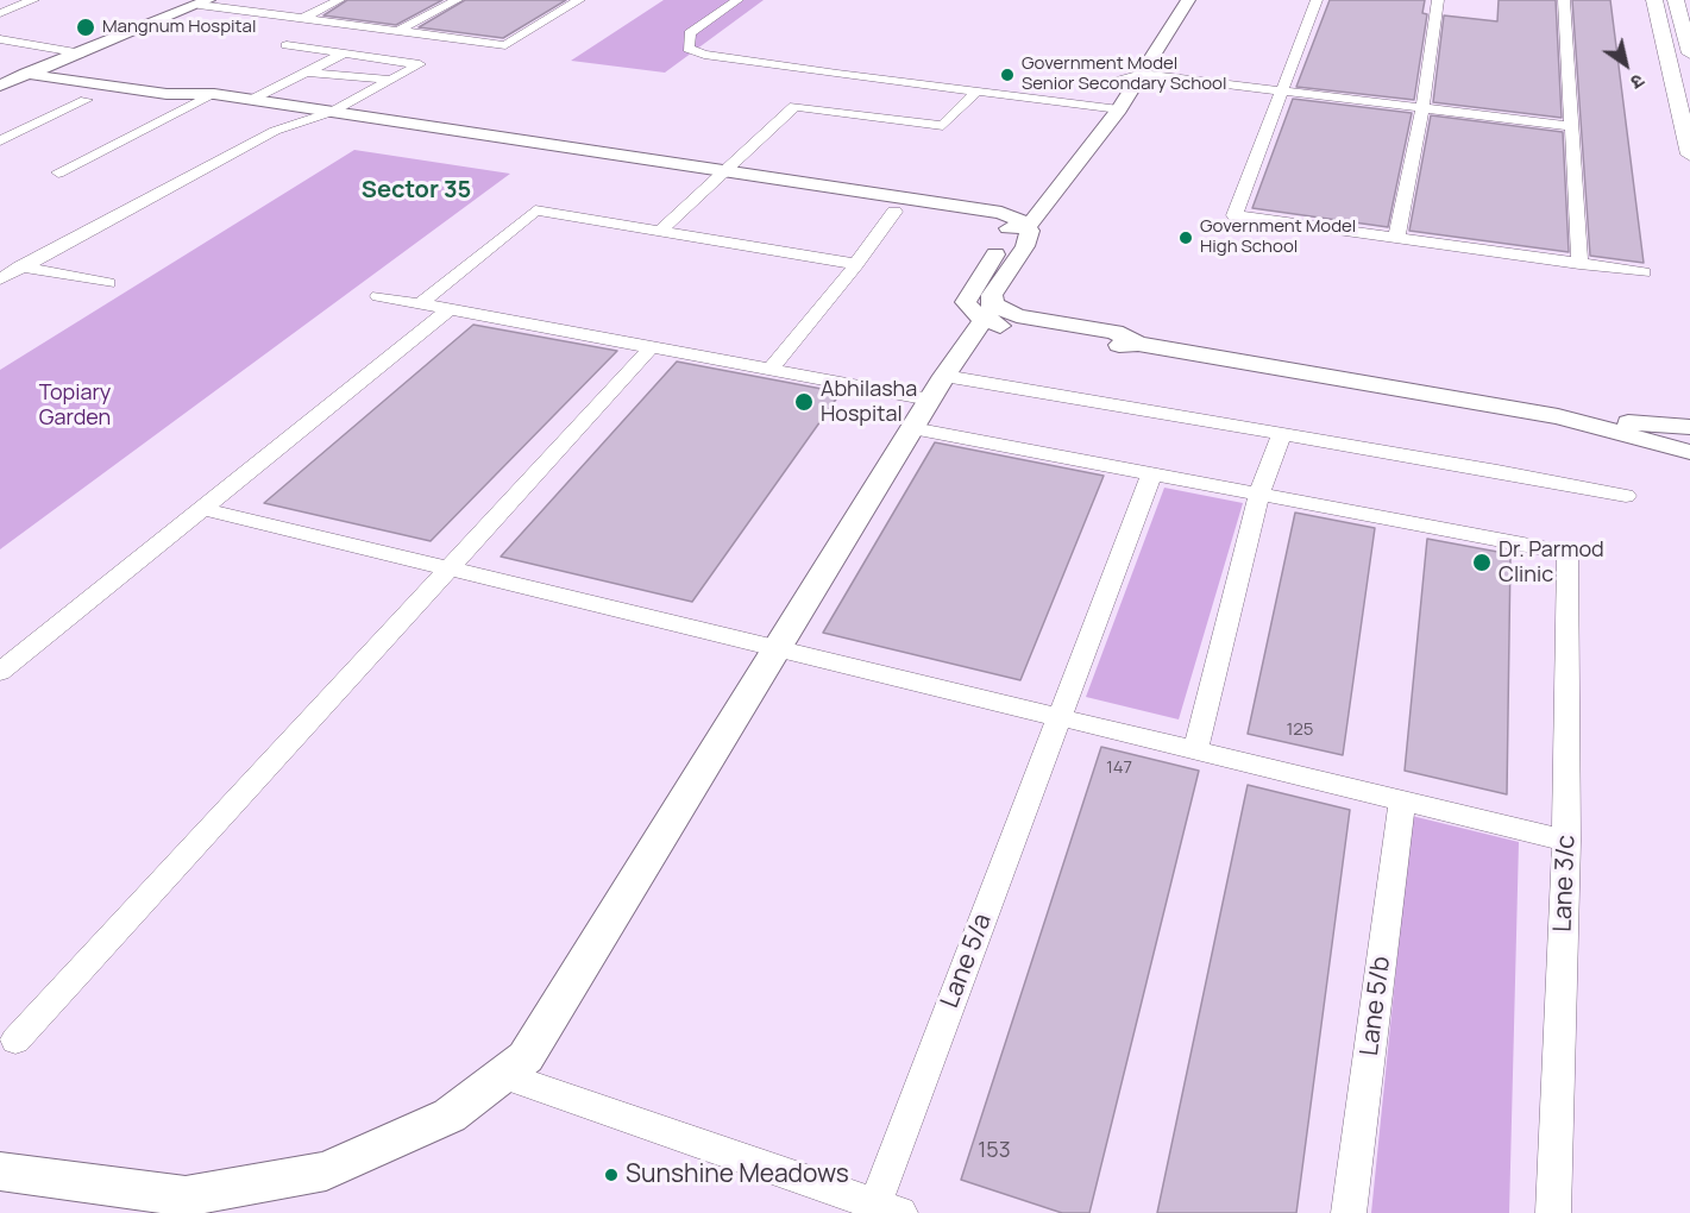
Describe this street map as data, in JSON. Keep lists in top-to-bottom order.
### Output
{
  "streets": {
    "street": ["Lane 3/c", "Lane 5/a", "Lane 5/b"]
  },
  "districts": ["Sector 35"],
  "parks": ["Topiary Garden"],
  "places": [
    "Mangnum Hospital",
    "Government Model Senior Secondary School",
    "Government Model High School",
    "Abhilasha Hospital",
    "Dr. Parmod Clinic",
    "Sunshine Meadows"
  ],
  "house_numbers": ["125", "147", "153"],
  "north": "bottom right"
}
